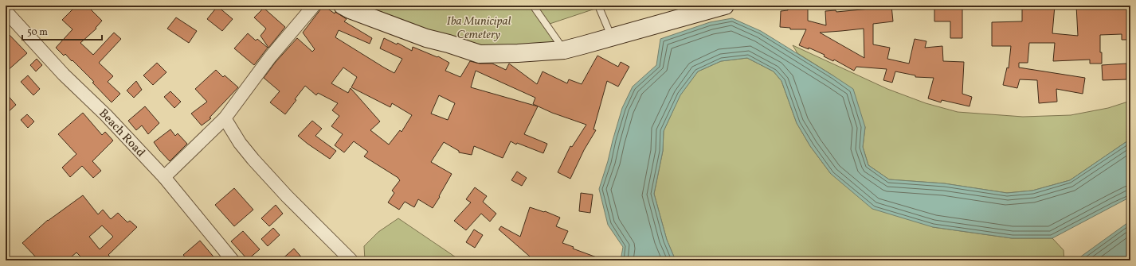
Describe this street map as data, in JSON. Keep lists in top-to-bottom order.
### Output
{
  "streets": {
    "street": ["Beach Road"]
  },
  "parks": ["Iba Municipal Cemetery"],
  "scale_bar": "50 m"
}
